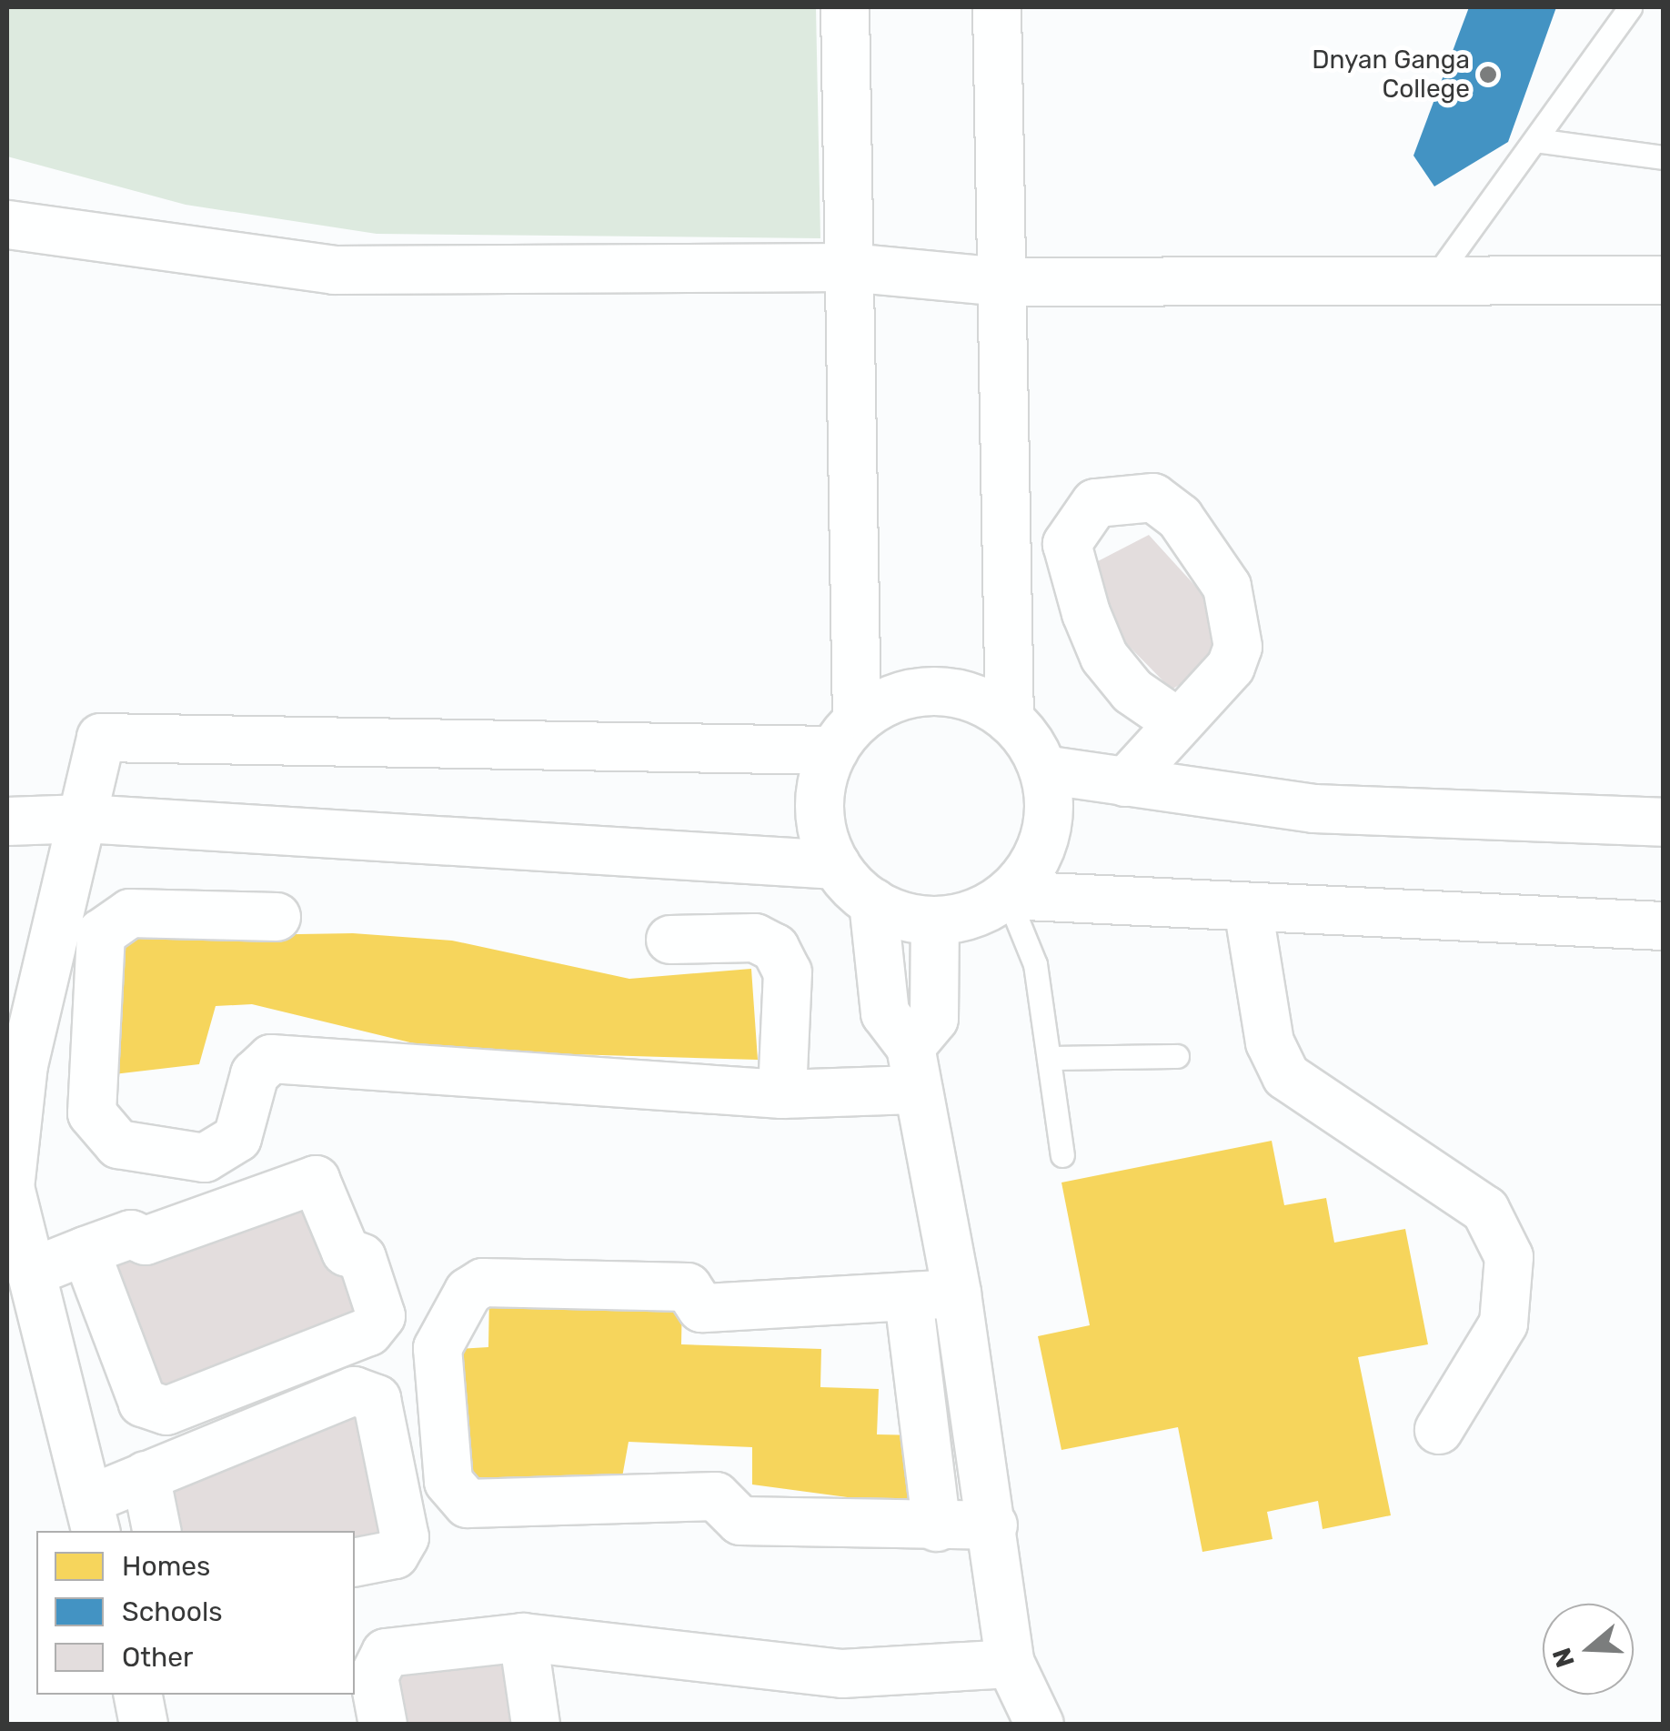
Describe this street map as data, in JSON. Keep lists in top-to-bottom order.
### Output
{
  "places": ["Dnyan Ganga College"],
  "legend": ["Homes", "Schools", "Other"],
  "north": "left"
}
